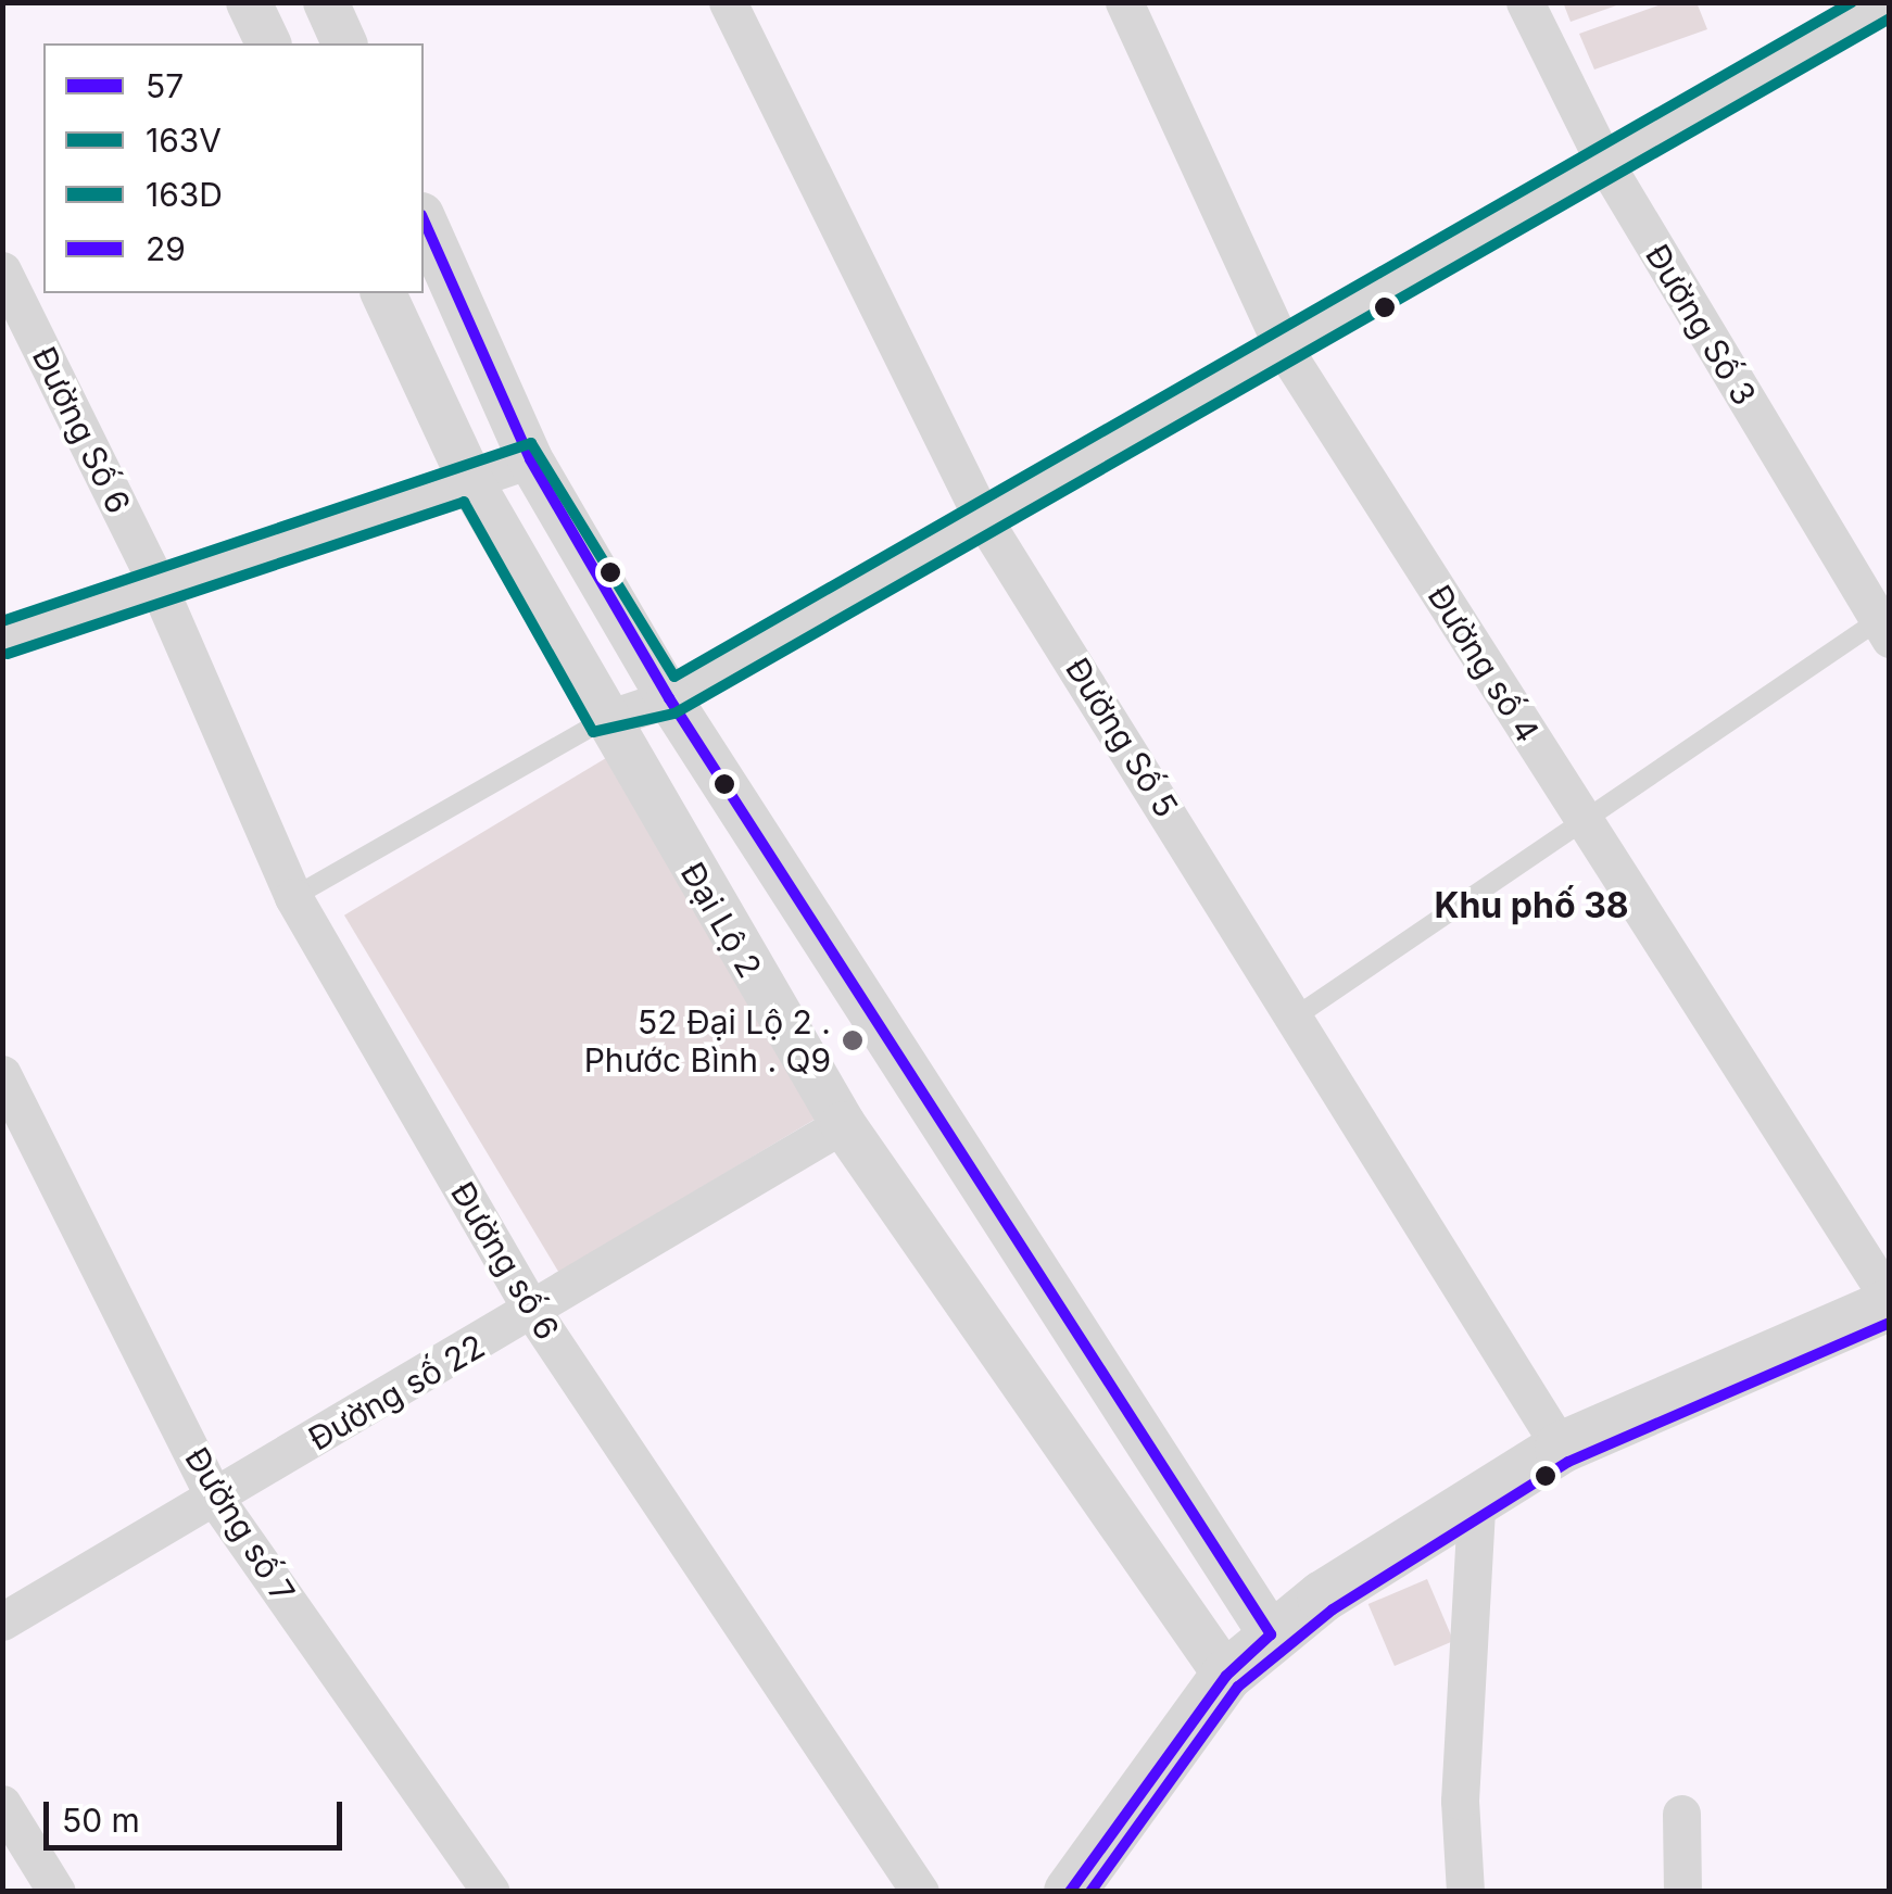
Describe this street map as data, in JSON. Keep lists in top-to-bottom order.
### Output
{
  "streets": {
    "street": [
      "Đường Số 3",
      "Đường Số 6",
      "Đường số 4",
      "Đường Số 5",
      "Đại Lộ 2",
      "Đường số 6",
      "Đường số 22",
      "Đường số 7"
    ]
  },
  "crossings": [
    ["Đường Số 6", "Đường số 6"],
    ["Đại Lộ 2", "Đường số 22"],
    ["Đường số 6", "Đường số 22"],
    ["Đường số 22", "Đường số 7"]
  ],
  "districts": ["Khu phố 38"],
  "places": ["52 Đại Lộ 2 . Phước Bình . Q9"],
  "lines": [
    "transit line 163D",
    "transit line 163V",
    "transit line 57",
    "transit line 29"
  ],
  "legend": [
    "57",
    "163V",
    "163D",
    "29"
  ],
  "scale_bar": "50 m"
}
